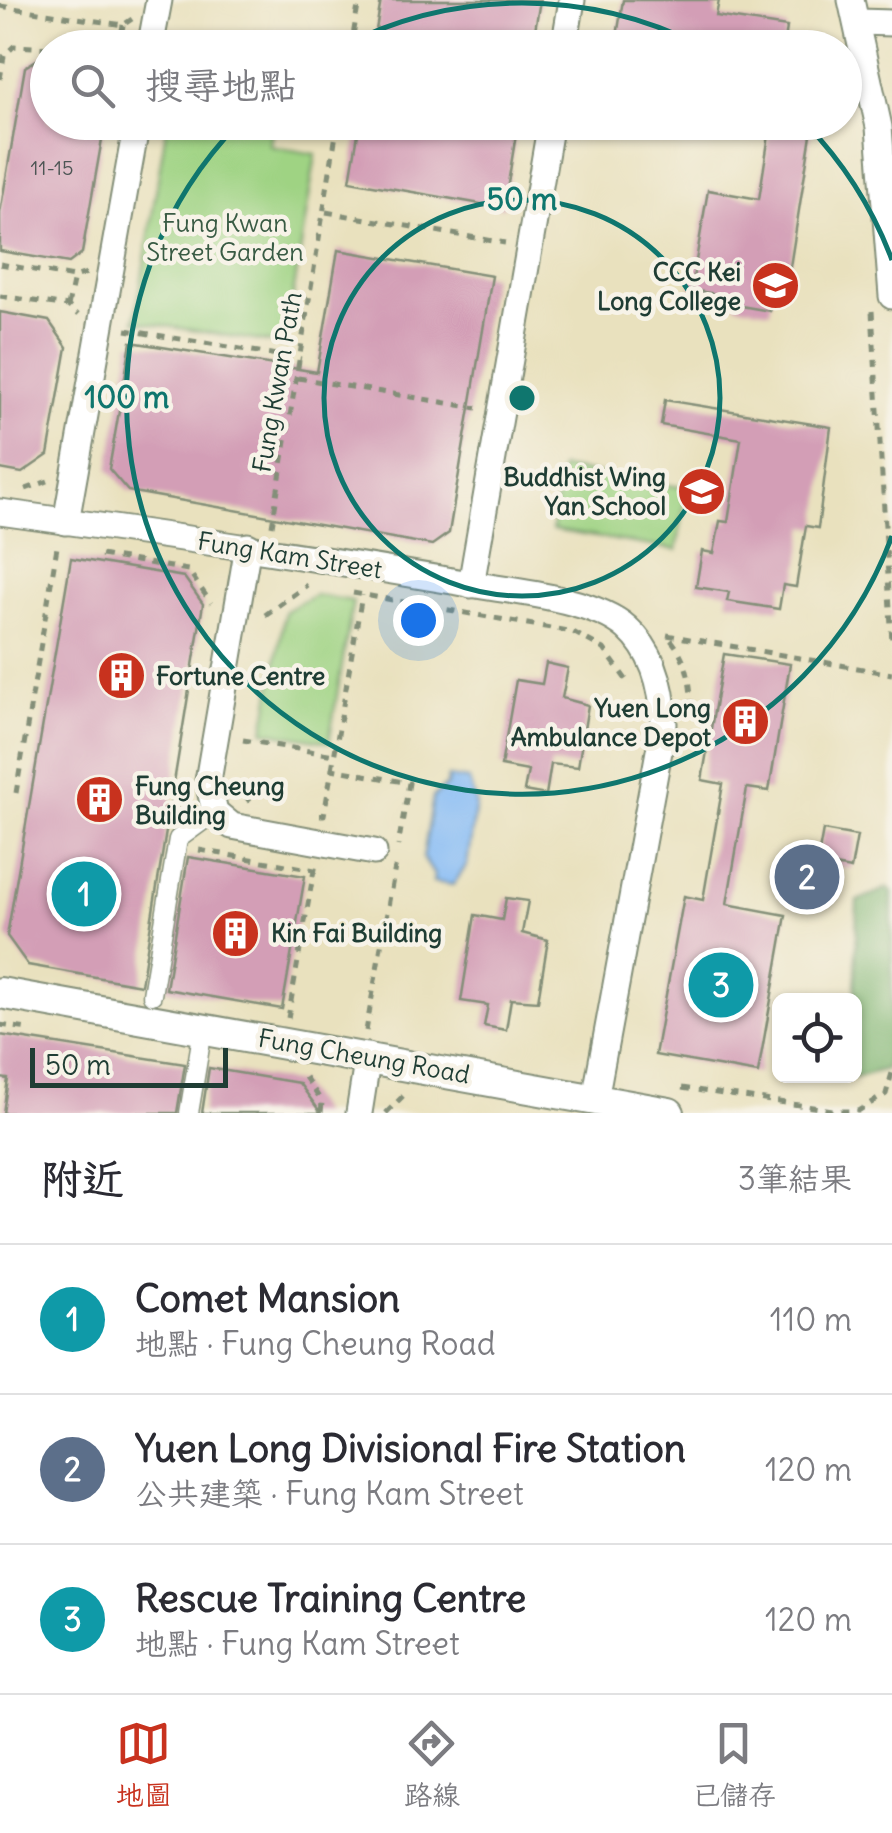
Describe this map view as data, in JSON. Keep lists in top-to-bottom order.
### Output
{
  "streets": {
    "street": ["Fung Kam Street", "Fung Cheung Road"],
    "path": ["Fung Kwan Path"]
  },
  "crossings": [
    ["Fung Kwan Path", "Fung Kam Street"],
    ["Fung Kam Street", "Fung Cheung Road"]
  ],
  "parks": ["Fung Kwan Street Garden"],
  "places": {
    "school or university": ["CCC Kei Long College", "Buddhist Wing Yan School"],
    "building": [
      "Fortune Centre",
      "Yuen Long Ambulance Depot",
      "Fung Cheung Building",
      "Kin Fai Building"
    ]
  },
  "house_numbers": ["11-15"],
  "scale_bar": "50 m",
  "page": {
    "search": "搜尋地點",
    "pins": ["2", "1", "3"],
    "scale": "50 m",
    "heading": ["附近", "3筆結果"],
    "list": [
      {
        "mark": "1",
        "name": "Comet Mansion",
        "note": "地點 · Fung Cheung Road",
        "value": "110 m"
      },
      {
        "mark": "2",
        "name": "Yuen Long Divisional Fire Station",
        "note": "公共建築 · Fung Kam Street",
        "value": "120 m"
      },
      {
        "mark": "3",
        "name": "Rescue Training Centre",
        "note": "地點 · Fung Kam Street",
        "value": "120 m"
      }
    ],
    "nav": ["地圖", "路線", "已儲存"]
  },
  "rings": ["50 m", "100 m"]
}
